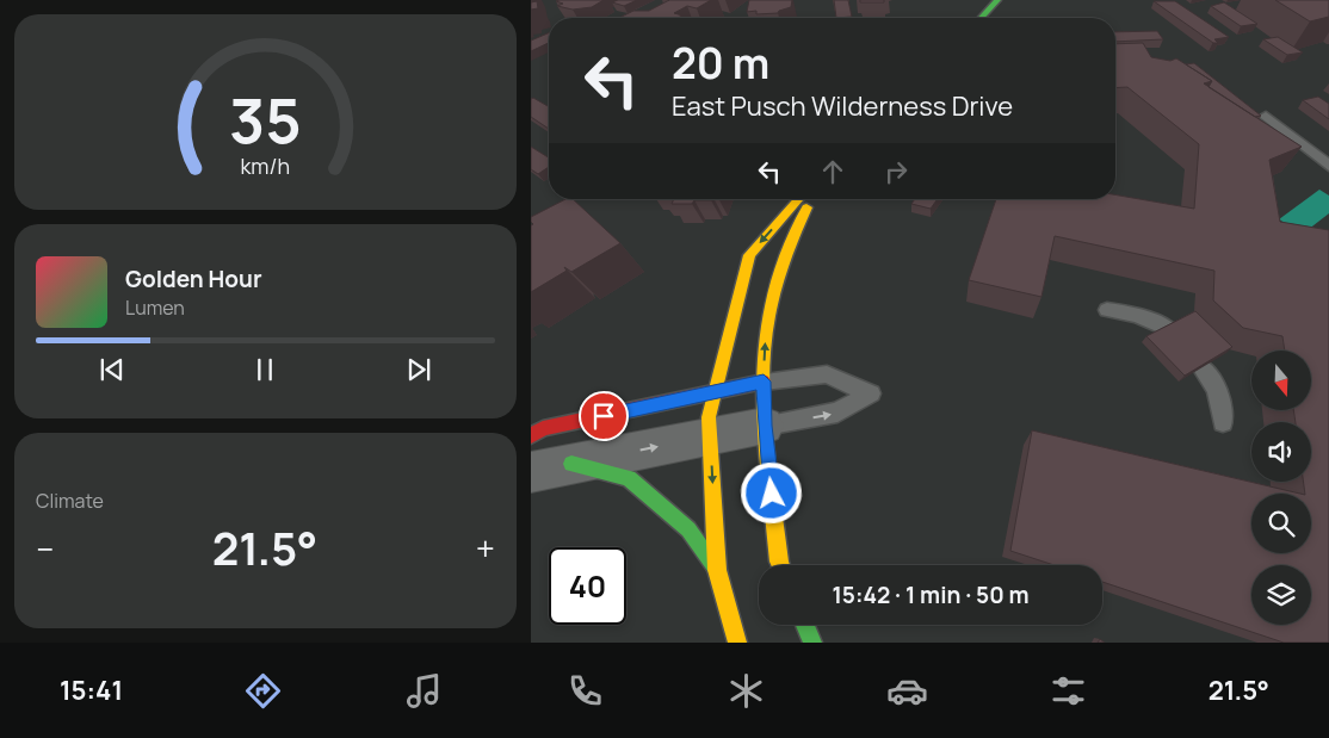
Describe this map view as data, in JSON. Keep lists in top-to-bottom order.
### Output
{
  "north": "bottom",
  "page": {
    "turn": ["20 m", "East Pusch Wilderness Drive"],
    "song": ["Golden Hour", "Lumen"],
    "tile": "Climate",
    "heat": ["−", "21.5°", "+"],
    "limit": "40",
    "trip": "15:42 · 1 min · 50 m",
    "tabs": ["15:41", "21.5°"],
    "gauge": ["35", "km/h"]
  }
}
